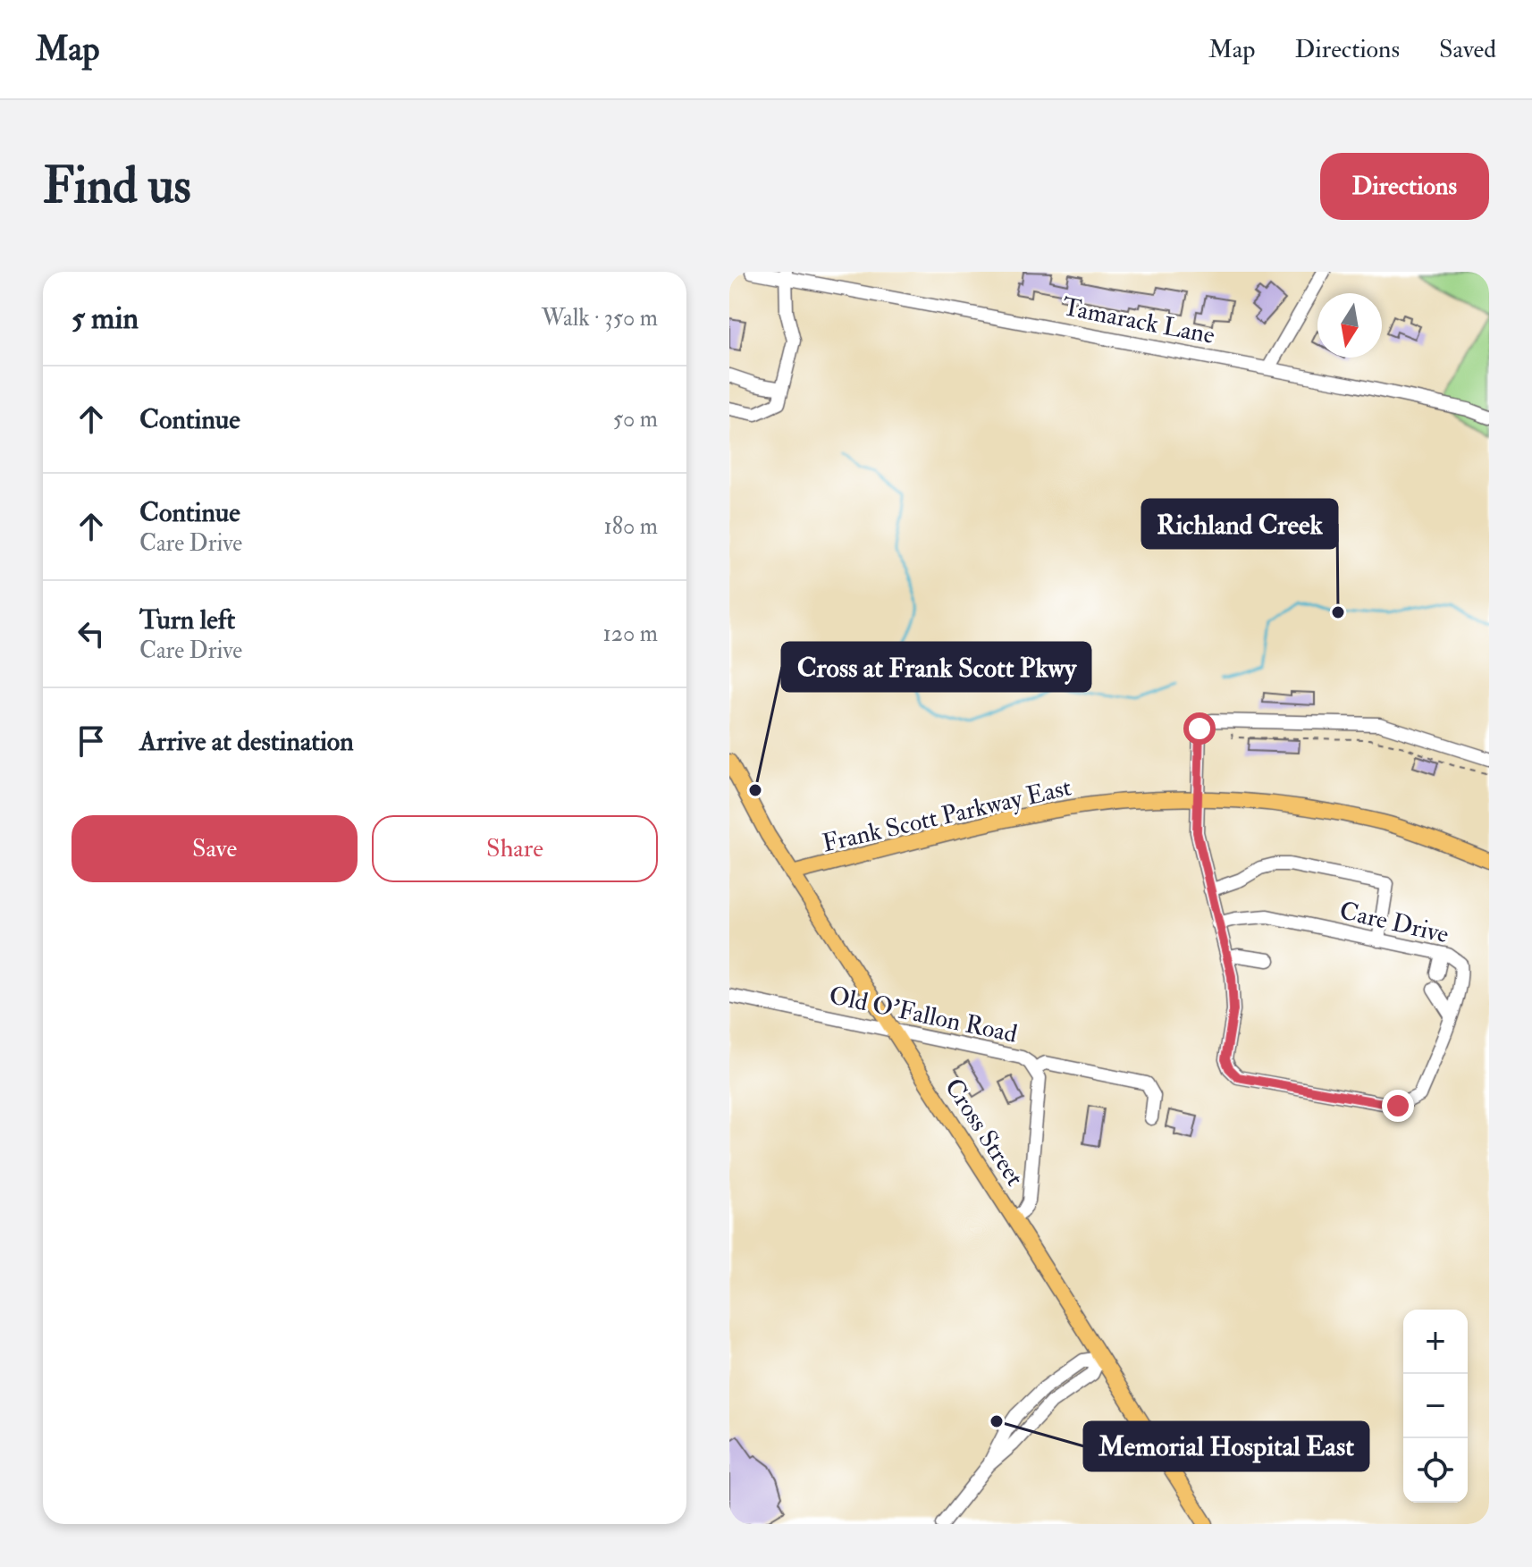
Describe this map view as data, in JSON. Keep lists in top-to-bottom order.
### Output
{
  "streets": {
    "main road": ["Frank Scott Parkway East", "Cross Street"],
    "street": ["Tamarack Lane", "Care Drive", "Old O'Fallon Road"]
  },
  "crossings": [
    ["Frank Scott Parkway East", "Care Drive"],
    ["Frank Scott Parkway East", "Cross Street"],
    ["Old O'Fallon Road", "Cross Street"]
  ],
  "places": ["Richland Creek", "Cross at Frank Scott Pkwy", "Memorial Hospital East"],
  "north": "bottom",
  "page": {
    "header": "Map",
    "nav": ["Map", "Directions", "Saved"],
    "buttons": [
      "Directions",
      ["Save", "Share"]
    ],
    "title": "Find us",
    "heading": ["5 min", "Walk · 350 m"],
    "list": [
      ["Continue", "50 m"],
      ["Continue", "Care Drive", "180 m"],
      ["Turn left", "Care Drive", "120 m"],
      "Arrive at destination"
    ],
    "map_buttons": ["+", "−"]
  }
}
